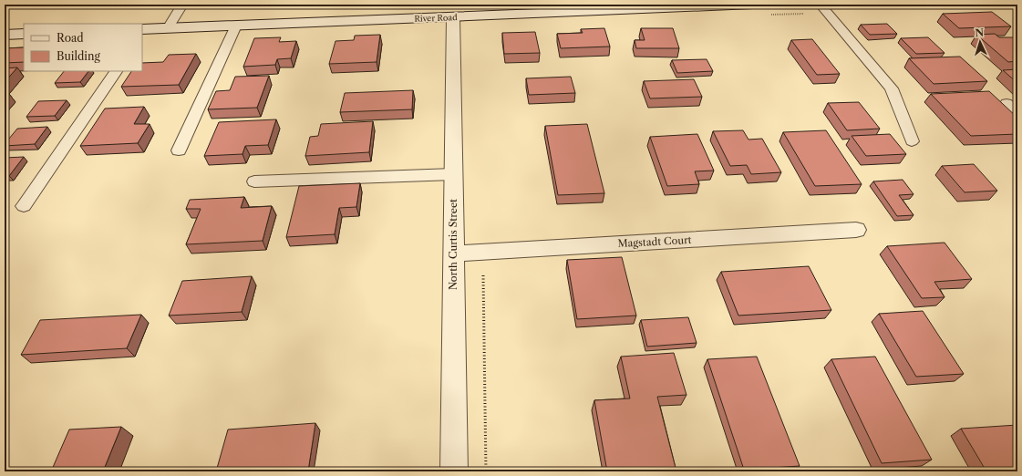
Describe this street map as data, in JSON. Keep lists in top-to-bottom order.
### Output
{
  "streets": {
    "street": ["River Road", "Magstadt Court", "North Curtis Street"]
  },
  "crossings": [
    ["River Road", "North Curtis Street"],
    ["Magstadt Court", "North Curtis Street"]
  ],
  "legend": ["Road", "Building"],
  "north": "top"
}
